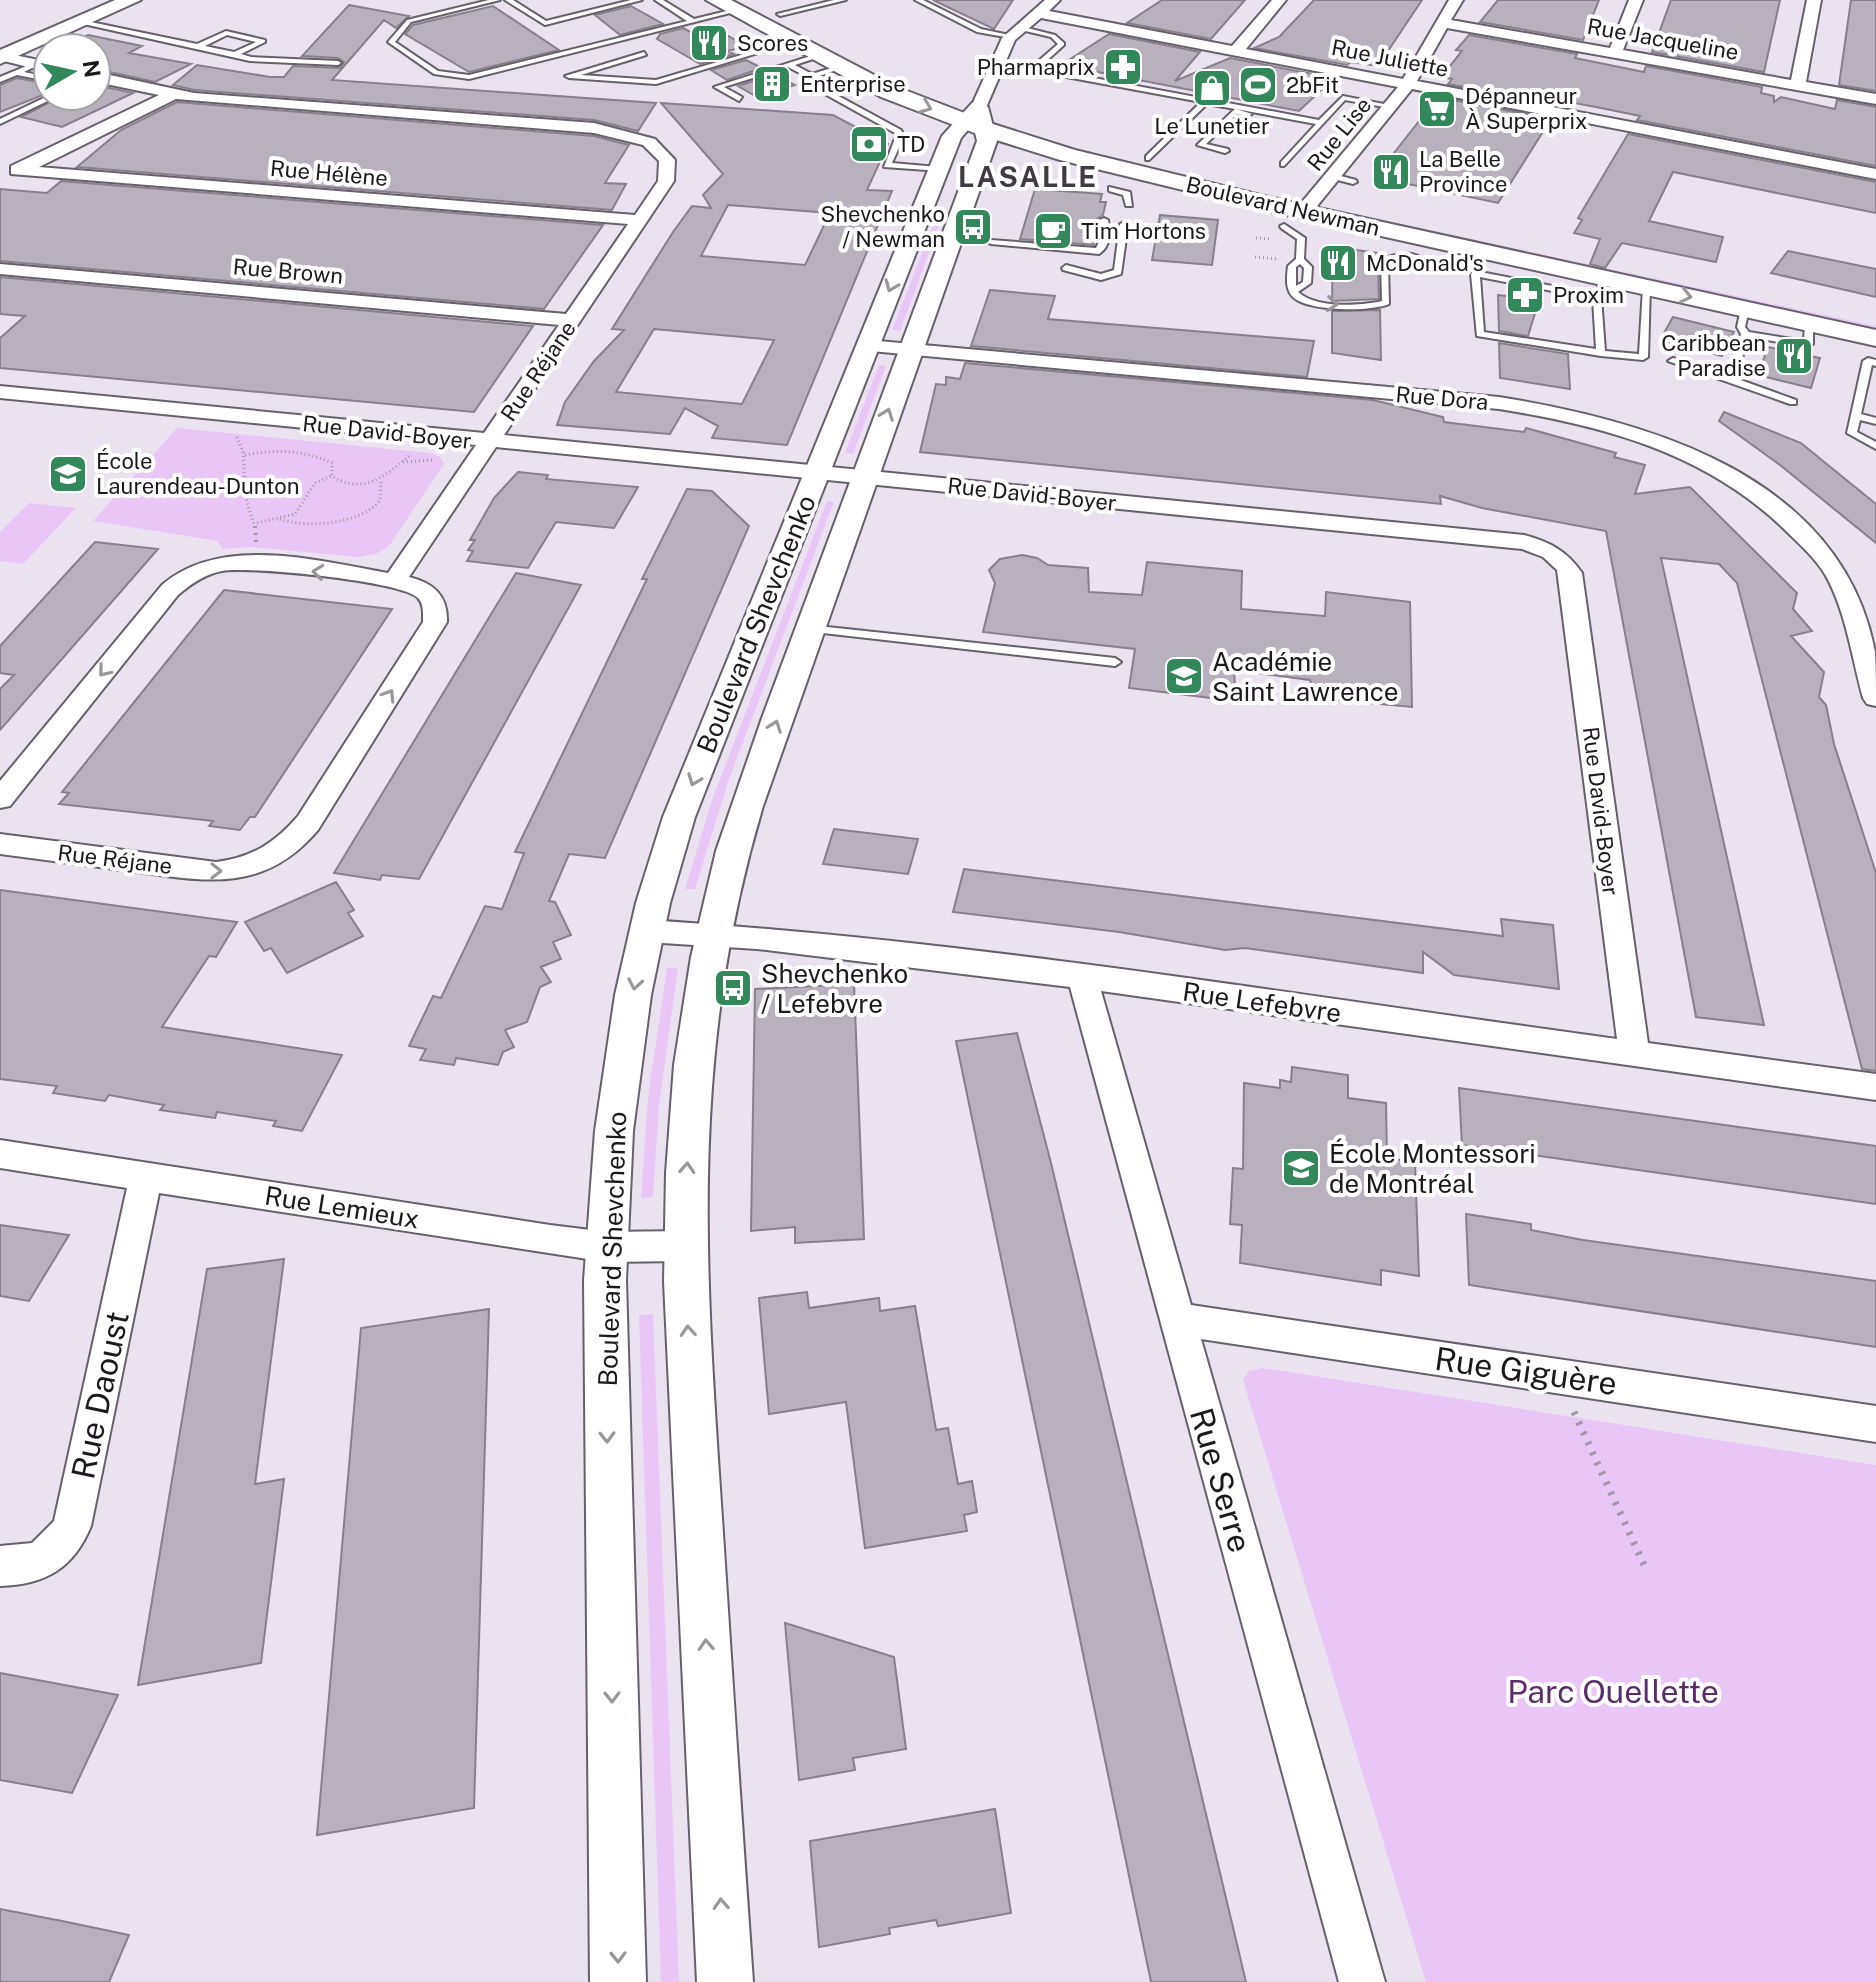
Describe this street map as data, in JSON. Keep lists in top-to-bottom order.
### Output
{
  "streets": {
    "main road": ["Boulevard Newman"],
    "street": [
      "Rue Jacqueline",
      "Rue Juliette",
      "Rue Lise",
      "Rue Hélène",
      "Rue Brown",
      "Rue Réjane",
      "Rue Dora",
      "Rue David-Boyer",
      "Boulevard Shevchenko",
      "Rue Lefebvre",
      "Rue Lemieux",
      "Rue Giguère",
      "Rue Daoust",
      "Rue Serre"
    ]
  },
  "crossings": [
    ["Rue Jacqueline", "Rue Lise"],
    ["Rue Juliette", "Rue Lise"],
    ["Rue Juliette", "Boulevard Shevchenko"],
    ["Rue Lise", "Boulevard Newman"],
    ["Rue Hélène", "Rue Réjane"],
    ["Boulevard Newman", "Boulevard Shevchenko"],
    ["Rue Brown", "Rue Réjane"],
    ["Rue Réjane", "Rue David-Boyer"],
    ["Rue Dora", "Boulevard Shevchenko"],
    ["Rue David-Boyer", "Boulevard Shevchenko"],
    ["Rue David-Boyer", "Rue Lefebvre"],
    ["Boulevard Shevchenko", "Rue Lefebvre"],
    ["Boulevard Shevchenko", "Rue Lemieux"],
    ["Rue Lefebvre", "Rue Serre"],
    ["Rue Lemieux", "Rue Daoust"],
    ["Rue Giguère", "Rue Serre"]
  ],
  "districts": ["LASALLE"],
  "parks": ["Parc Ouellette"],
  "places": {
    "restaurant": [
      "Scores",
      "La Belle Province",
      "McDonald's",
      "Caribbean Paradise"
    ],
    "pharmacy": ["Pharmaprix", "Proxim"],
    "building": ["Enterprise"],
    "sports": ["2bFit"],
    "shop": ["Le Lunetier"],
    "supermarket": ["Dépanneur À Superprix"],
    "bank": ["TD"],
    "bus stop": ["Shevchenko / Newman", "Shevchenko / Lefebvre"],
    "cafe": ["Tim Hortons"],
    "school or university": ["École Laurendeau-Dunton", "Académie Saint Lawrence", "École Montessori de Montréal"]
  },
  "north": "right"
}
